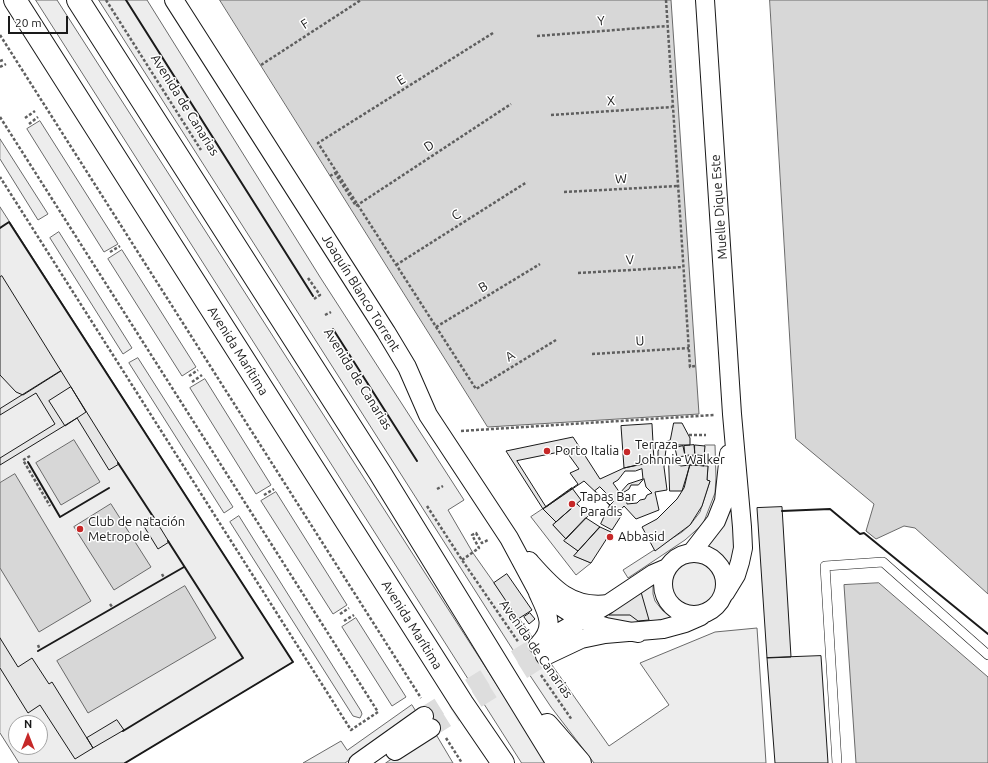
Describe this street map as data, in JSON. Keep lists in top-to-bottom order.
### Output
{
  "streets": {
    "highway": ["Avenida Marítima"],
    "street": ["Muelle Dique Este", "Joaquín Blanco Torrent"],
    "path": [
      "Y",
      "F",
      "E",
      "X",
      "Avenida de Canarias",
      "D",
      "W",
      "C",
      "V",
      "B",
      "U",
      "A"
    ]
  },
  "crossings": [
    ["E", "D"],
    ["Avenida de Canarias", "Joaquín Blanco Torrent"],
    ["B", "A"]
  ],
  "places": [
    "Porto Italia",
    "Terraza Johnnie Walker",
    "Tapas Bar Paradis",
    "Club de natación Metropole",
    "Abbasid"
  ],
  "scale_bar": "20 m",
  "north": "top"
}
